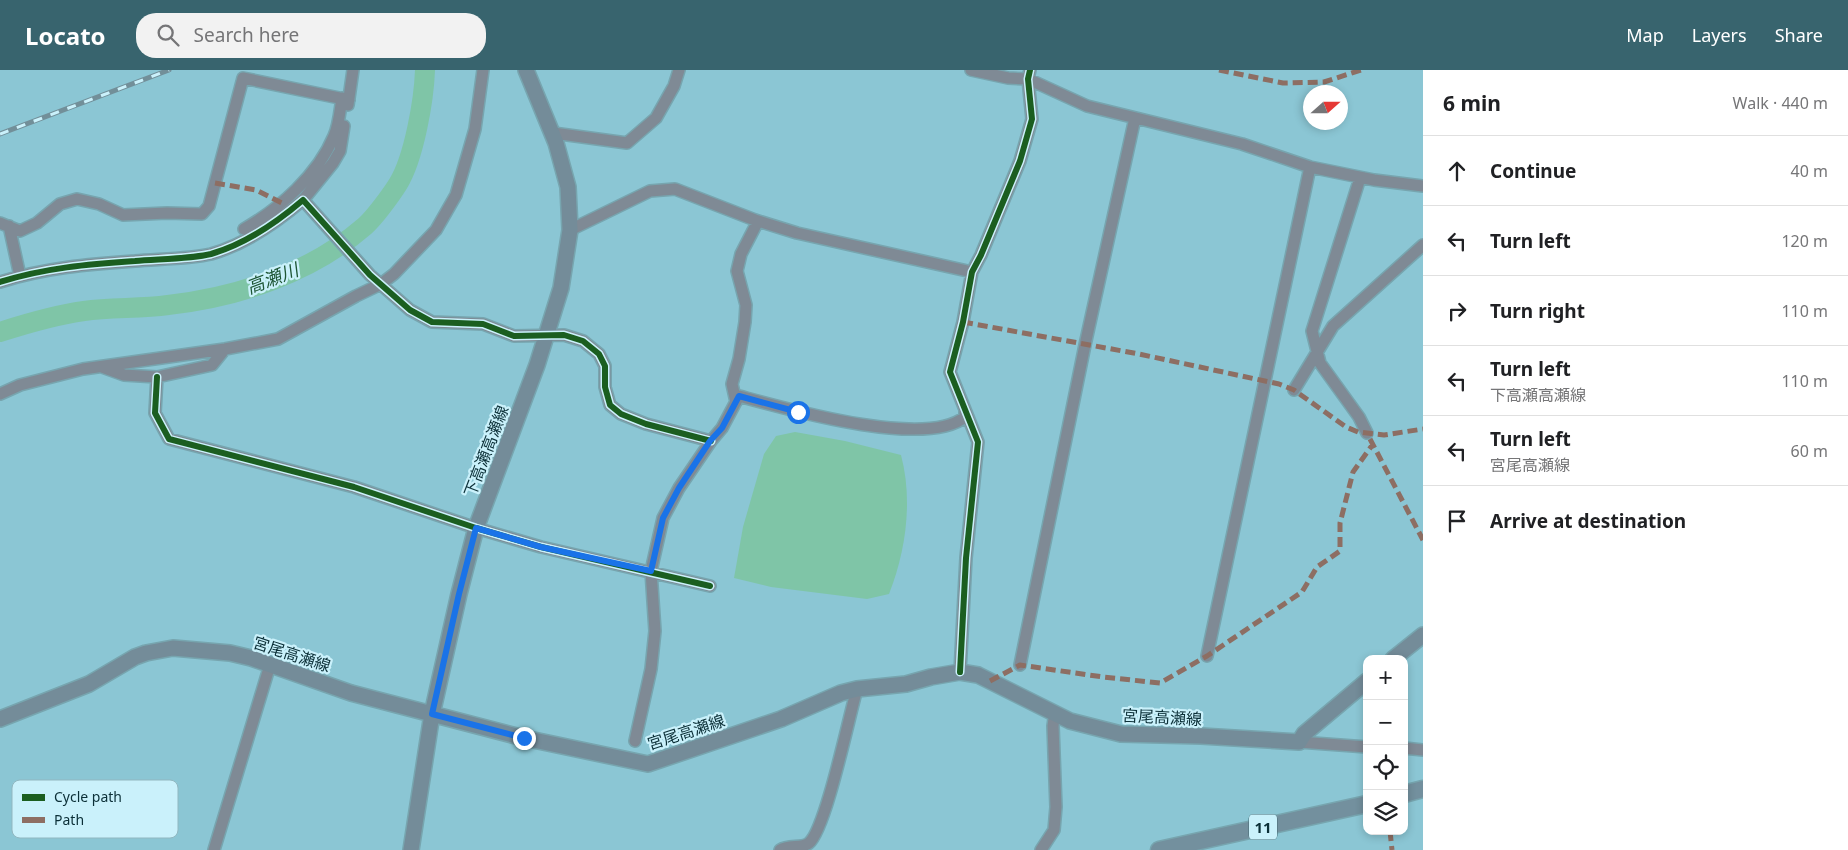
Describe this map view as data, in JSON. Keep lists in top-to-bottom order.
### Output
{
  "streets": {
    "highway": ["11"],
    "main road": ["下高瀬高瀬線", "宮尾高瀬線"]
  },
  "crossings": [
    ["下高瀬高瀬線", "宮尾高瀬線"]
  ],
  "water": ["高瀬川"],
  "legend": ["Cycle path", "Path"],
  "north": "right",
  "page": {
    "header": "Locato",
    "search": "Search here",
    "nav": ["Map", "Layers", "Share"],
    "heading": ["6 min", "Walk · 440 m"],
    "list": [
      ["Continue", "40 m"],
      ["Turn left", "120 m"],
      ["Turn right", "110 m"],
      ["Turn left", "下高瀬高瀬線", "110 m"],
      ["Turn left", "宮尾高瀬線", "60 m"],
      "Arrive at destination"
    ],
    "map_buttons": ["+", "−"]
  }
}
